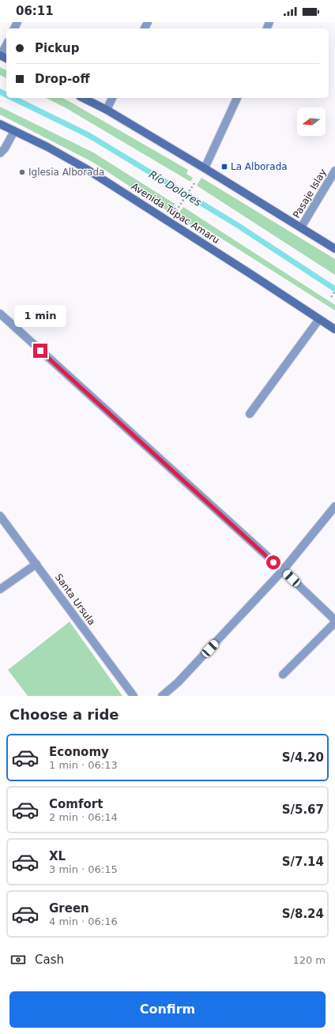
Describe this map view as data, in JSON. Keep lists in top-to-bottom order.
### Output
{
  "streets": {
    "street": ["Pasaje Islay", "Avenida Túpac Amaru", "Santa Ursula"]
  },
  "water": ["Río Dolores"],
  "places": {
    "transit": ["La Alborada"],
    "other": ["Iglesia Alborada"]
  },
  "north": "left",
  "page": {
    "status": "06:11",
    "banner": ["Pickup", "Drop-off"],
    "bubble": "1 min",
    "heading": "Choose a ride",
    "list": [
      {
        "name": "Economy",
        "note": "1 min · 06:13",
        "value": "S/4.20"
      },
      {
        "name": "Comfort",
        "note": "2 min · 06:14",
        "value": "S/5.67"
      },
      {
        "name": "XL",
        "note": "3 min · 06:15",
        "value": "S/7.14"
      },
      {
        "name": "Green",
        "note": "4 min · 06:16",
        "value": "S/8.24"
      }
    ],
    "pay": ["Cash", "120 m"],
    "buttons": "Confirm"
  }
}
